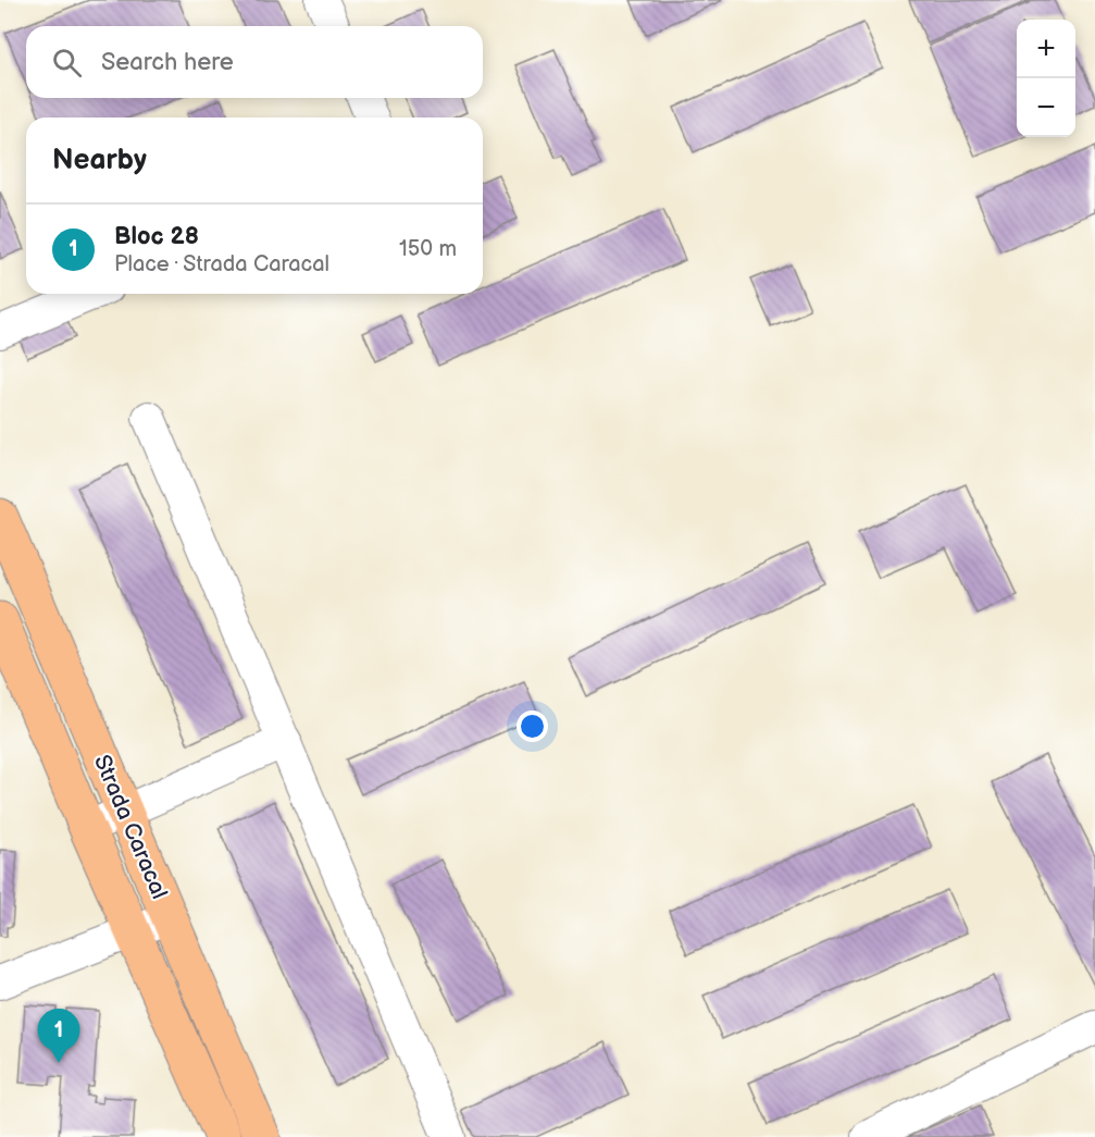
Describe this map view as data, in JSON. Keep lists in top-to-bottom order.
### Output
{
  "streets": {
    "main road": ["Strada Caracal"]
  },
  "page": {
    "map_buttons": ["+", "−"],
    "search": "Search here",
    "heading": "Nearby",
    "list": [
      {
        "mark": "1",
        "name": "Bloc 28",
        "note": "Place · Strada Caracal",
        "value": "150 m"
      }
    ],
    "pins": "1"
  }
}
